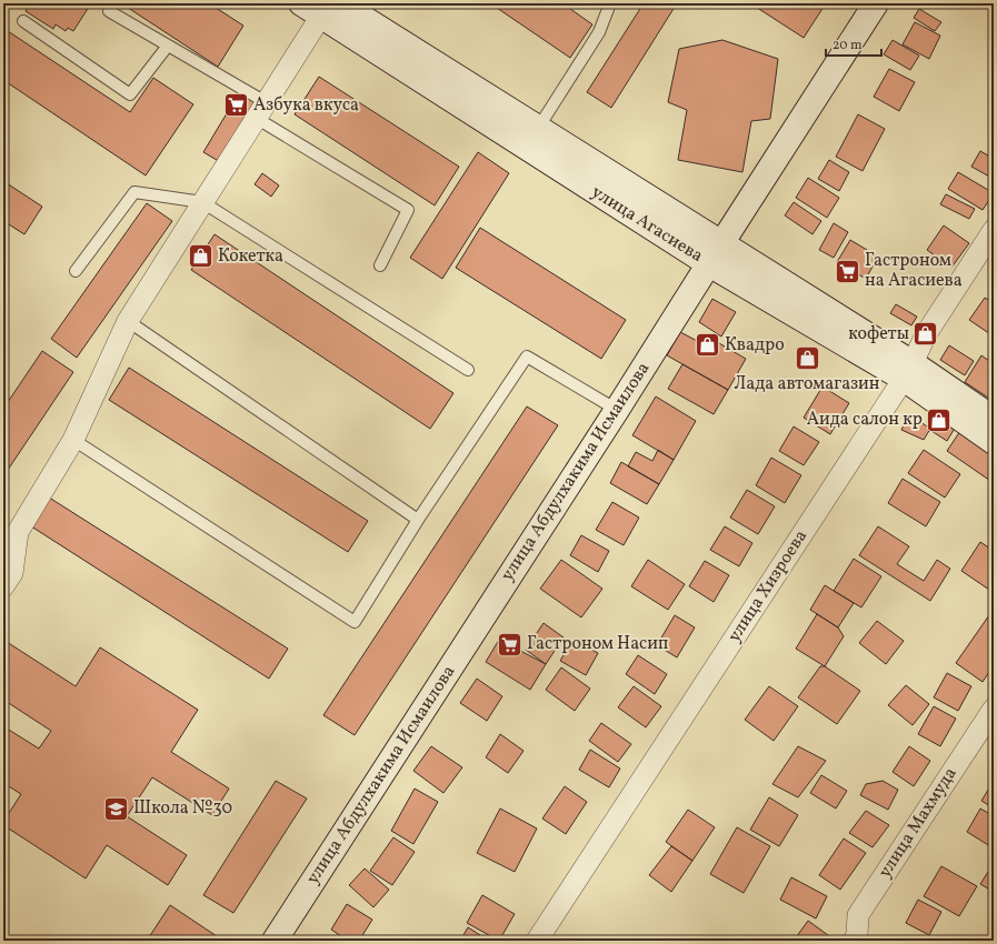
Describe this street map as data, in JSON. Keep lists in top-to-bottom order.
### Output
{
  "streets": {
    "main road": ["улица Агасиева", "улица Абдулхакима Исмаилова"],
    "street": ["улица Хизроева", "улица Махмуда"]
  },
  "crossings": [
    ["улица Агасиева", "улица Абдулхакима Исмаилова"],
    ["улица Агасиева", "улица Хизроева"]
  ],
  "places": {
    "supermarket": ["Азбука вкуса", "Гастроном на Агасиева", "Гастроном Насип"],
    "shop": [
      "Кокетка",
      "кофеты",
      "Квадро",
      "Лада автомагазин",
      "Аида салон кр"
    ],
    "school or university": ["Школа №30"]
  },
  "scale_bar": "20 m"
}
